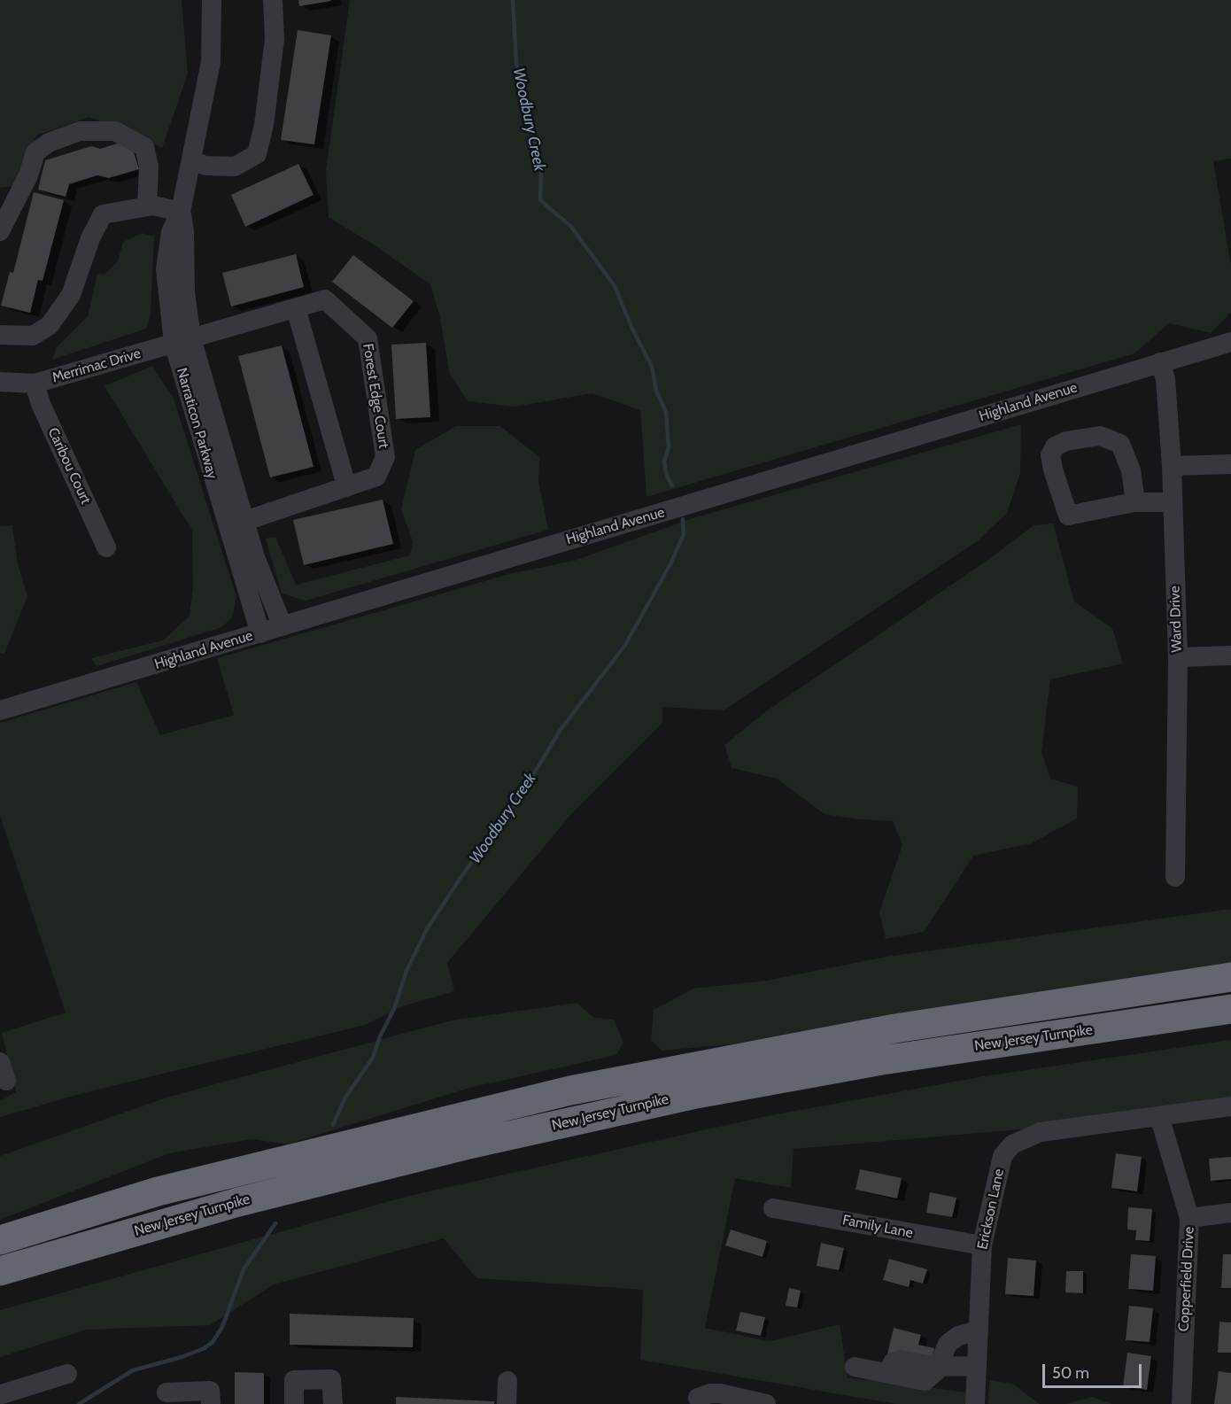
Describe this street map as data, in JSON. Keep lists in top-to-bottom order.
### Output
{
  "streets": {
    "highway": ["New Jersey Turnpike"],
    "street": [
      "Merrimac Drive",
      "Forest Edge Court",
      "Highland Avenue",
      "Narraticon Parkway",
      "Caribou Court",
      "Ward Drive",
      "Erickson Lane",
      "Family Lane",
      "Copperfield Drive"
    ]
  },
  "crossings": [
    ["Merrimac Drive", "Forest Edge Court"],
    ["Merrimac Drive", "Narraticon Parkway"],
    ["Merrimac Drive", "Caribou Court"],
    ["Forest Edge Court", "Narraticon Parkway"],
    ["Highland Avenue", "Narraticon Parkway"],
    ["Highland Avenue", "Ward Drive"],
    ["Erickson Lane", "Family Lane"],
    ["Erickson Lane", "Copperfield Drive"]
  ],
  "water": ["Woodbury Creek"],
  "scale_bar": "50 m"
}
